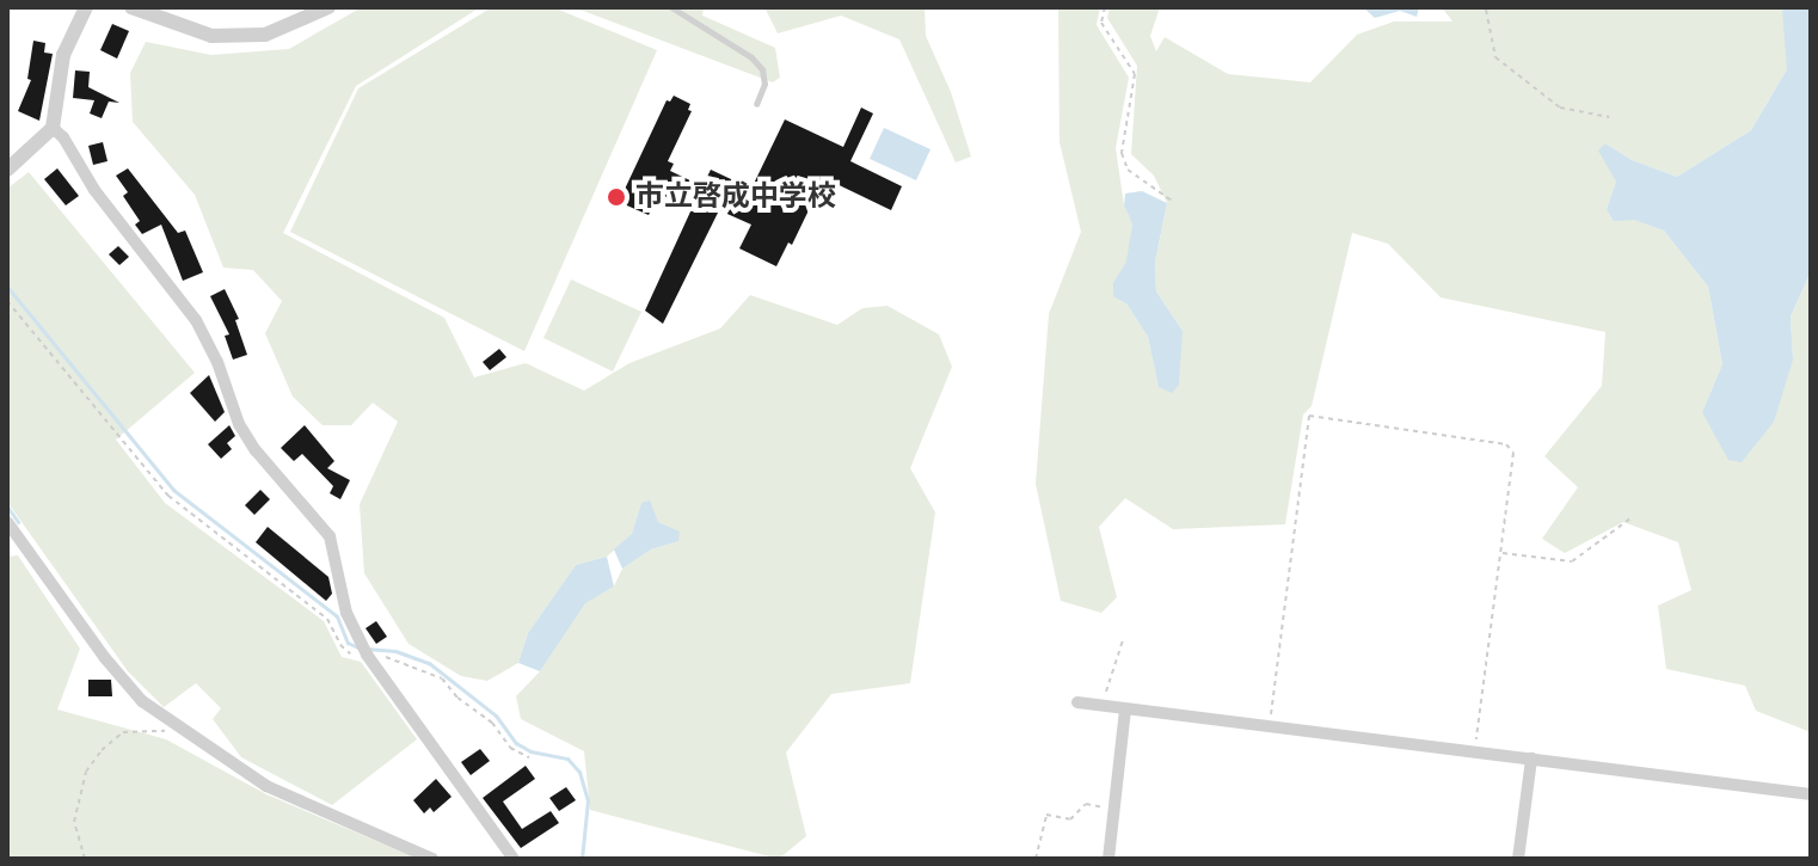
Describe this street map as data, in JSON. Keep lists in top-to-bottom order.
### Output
{
  "places": ["市立啓成中学校"]
}
